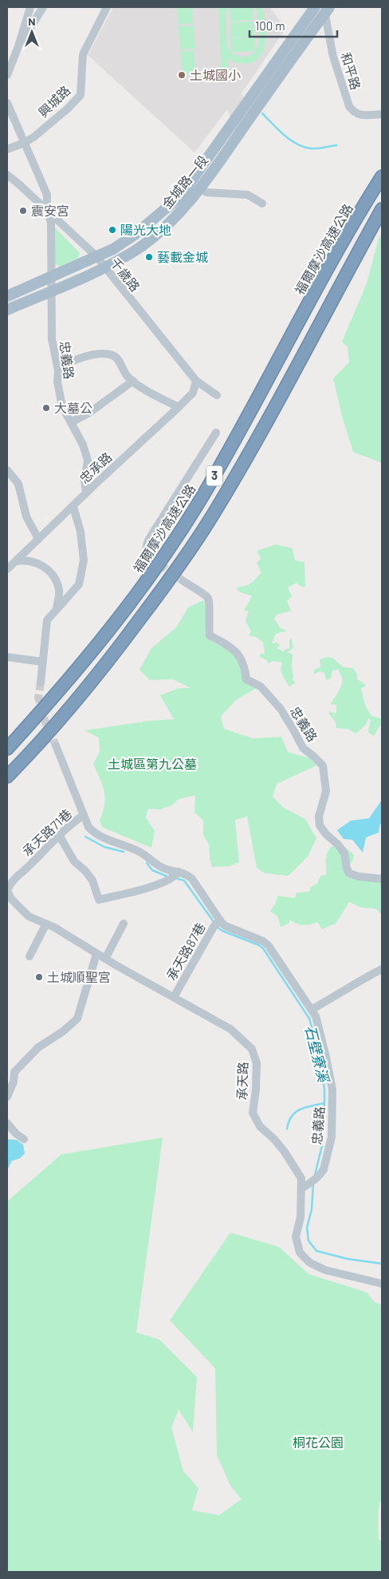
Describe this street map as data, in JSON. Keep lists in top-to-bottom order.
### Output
{
  "streets": {
    "highway": ["福爾摩沙高速公路", "3"],
    "main road": ["金城路一段"],
    "street": [
      "和平路",
      "興城路",
      "千歲路",
      "忠義路",
      "忠承路",
      "承天路71巷",
      "承天路87巷",
      "承天路"
    ]
  },
  "crossings": [
    ["和平路", "金城路一段"],
    ["興城路", "忠義路"],
    ["金城路一段", "千歲路"],
    ["金城路一段", "忠義路"],
    ["千歲路", "忠義路"],
    ["千歲路", "忠承路"],
    ["忠義路", "忠承路"],
    ["忠義路", "承天路71巷"],
    ["忠義路", "承天路87巷"],
    ["忠義路", "承天路"],
    ["承天路71巷", "承天路"],
    ["承天路87巷", "承天路"]
  ],
  "water": ["石壁寮溪"],
  "parks": ["土城區第九公墓", "桐花公園"],
  "places": [
    "土城國小",
    "震安宮",
    "陽光大地",
    "藝載金城",
    "大墓公",
    "土城順聖宮"
  ],
  "scale_bar": "100 m",
  "north": "top"
}
